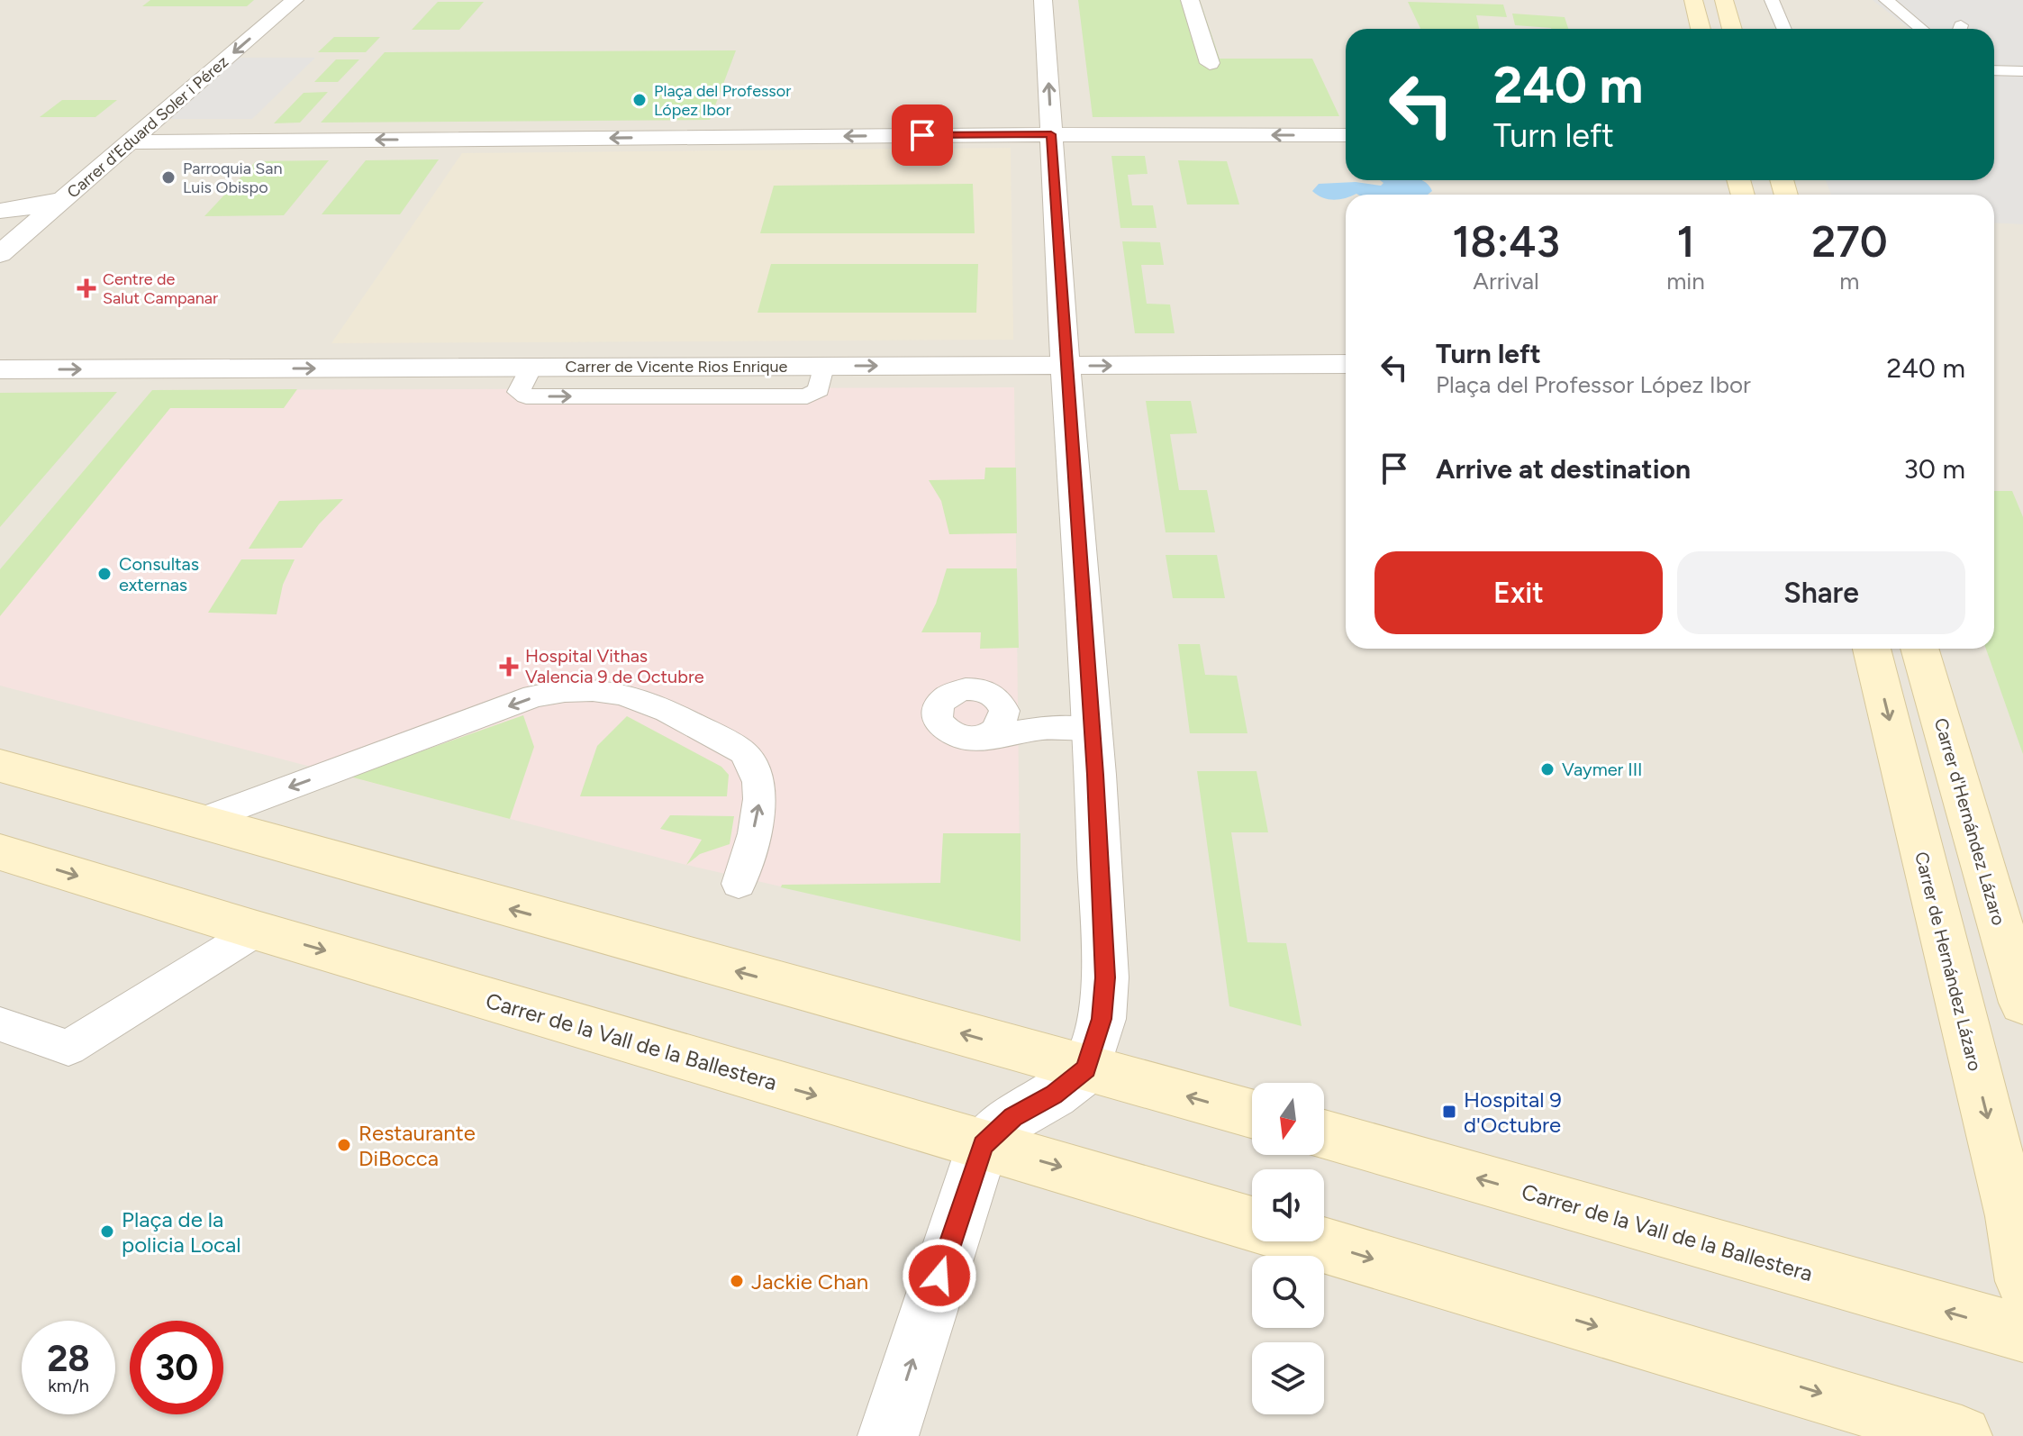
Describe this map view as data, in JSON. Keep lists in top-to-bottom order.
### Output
{
  "streets": {
    "street": [
      "Carrer d'Eduard Soler i Pérez",
      "Carrer de Vicente Rios Enrique",
      "Carrer d'Hernández Lázaro",
      "Carrer de Hernández Lázaro",
      "Carrer de la Vall de la Ballestera"
    ]
  },
  "one_way": ["Carrer d'Eduard Soler i Pérez", "Carrer de Hernández Lázaro"],
  "places": {
    "other": [
      "Plaça del Professor López Ibor",
      "Parroquia San Luis Obispo",
      "Consultas externas",
      "Vaymer III",
      "Restaurante DiBocca",
      "Plaça de la policia Local",
      "Jackie Chan"
    ],
    "health": ["Centre de Salut Campanar", "Hospital Vithas Valencia 9 de Octubre"],
    "transit": ["Hospital 9 d'Octubre"]
  },
  "north": "bottom",
  "page": {
    "turn": ["240 m", "Turn left"],
    "eta": [
      "18:43",
      "Arrival",
      "1",
      "min",
      "270",
      "m"
    ],
    "list": [
      {
        "name": "Turn left",
        "note": "Plaça del Professor López Ibor",
        "value": "240 m"
      },
      {
        "name": "Arrive at destination",
        "value": "30 m"
      }
    ],
    "buttons": ["Exit", "Share"],
    "speed": "28 km/h",
    "limit": "30"
  }
}
